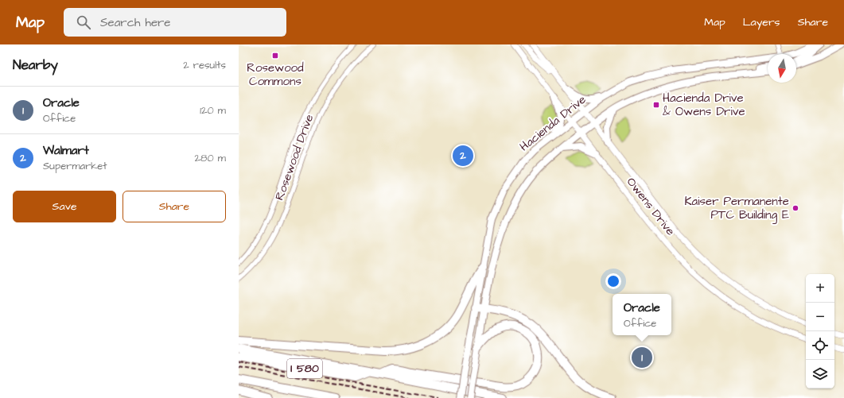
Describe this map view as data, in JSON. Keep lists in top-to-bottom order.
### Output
{
  "streets": {
    "highway": ["I 580"],
    "main road": ["Hacienda Drive"],
    "street": ["Rosewood Drive", "Owens Drive"]
  },
  "crossings": [
    ["Hacienda Drive", "Owens Drive"]
  ],
  "places": {
    "transit": ["Rosewood Commons", "Hacienda Drive & Owens Drive"],
    "other": ["Kaiser Permanente PTC Building E"]
  },
  "north": "bottom",
  "page": {
    "header": "Map",
    "search": "Search here",
    "nav": ["Map", "Layers", "Share"],
    "heading": ["Nearby", "2 results"],
    "list": [
      {
        "mark": "1",
        "name": "Oracle",
        "note": "Office",
        "value": "120 m"
      },
      {
        "mark": "2",
        "name": "Walmart",
        "note": "Supermarket",
        "value": "280 m"
      }
    ],
    "pins": ["2", "1"],
    "buttons": ["Save", "Share"],
    "map_buttons": ["+", "−"],
    "popup": ["Oracle", "Office"]
  }
}
